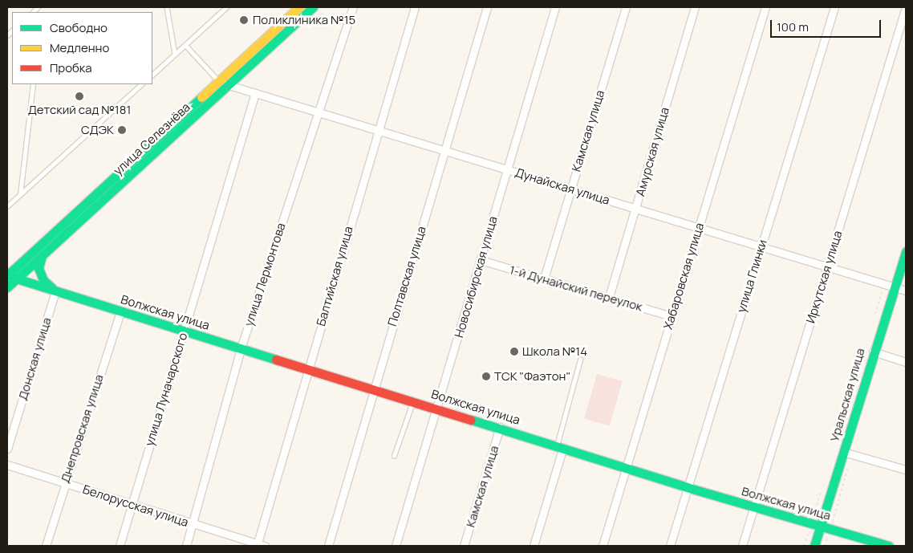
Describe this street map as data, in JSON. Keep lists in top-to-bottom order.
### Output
{
  "streets": {
    "main road": ["улица Селезнёва", "Волжская улица", "Уральская улица"],
    "street": [
      "Камская улица",
      "Амурская улица",
      "Дунайская улица",
      "улица Лермонтова",
      "Балтийская улица",
      "Полтавская улица",
      "Хабаровская улица",
      "улица Глинки",
      "Новосибирская улица",
      "Иркутская улица",
      "1-й Дунайский переулок",
      "Донская улица",
      "улица Луначарского",
      "Днепровская улица",
      "Белорусская улица"
    ]
  },
  "crossings": [
    ["Камская улица", "Дунайская улица"],
    ["Камская улица", "1-й Дунайский переулок"],
    ["Камская улица", "Волжская улица"],
    ["улица Селезнёва", "Дунайская улица"],
    ["улица Селезнёва", "Волжская улица"],
    ["Амурская улица", "Дунайская улица"],
    ["Амурская улица", "1-й Дунайский переулок"],
    ["Дунайская улица", "улица Лермонтова"],
    ["Дунайская улица", "Балтийская улица"],
    ["Дунайская улица", "Полтавская улица"],
    ["Дунайская улица", "Хабаровская улица"],
    ["Дунайская улица", "улица Глинки"],
    ["Дунайская улица", "Новосибирская улица"],
    ["Дунайская улица", "Иркутская улица"],
    ["Дунайская улица", "улица Луначарского"],
    ["Дунайская улица", "Уральская улица"],
    ["улица Лермонтова", "Волжская улица"],
    ["улица Лермонтова", "Белорусская улица"],
    ["Балтийская улица", "Волжская улица"],
    ["Балтийская улица", "Белорусская улица"],
    ["Полтавская улица", "Волжская улица"],
    ["Хабаровская улица", "1-й Дунайский переулок"],
    ["Хабаровская улица", "Волжская улица"],
    ["улица Глинки", "Волжская улица"],
    ["Новосибирская улица", "1-й Дунайский переулок"],
    ["Новосибирская улица", "Волжская улица"],
    ["Иркутская улица", "Волжская улица"],
    ["Волжская улица", "Донская улица"],
    ["Волжская улица", "улица Луначарского"],
    ["Волжская улица", "Уральская улица"],
    ["Волжская улица", "Днепровская улица"],
    ["улица Луначарского", "Белорусская улица"],
    ["Днепровская улица", "Белорусская улица"]
  ],
  "places": [
    "Поликлиника №15",
    "Детский сад №181",
    "СДЭК",
    "Школа №14",
    "ТСК \"Фаэтон\""
  ],
  "legend": ["Свободно", "Медленно", "Пробка"],
  "scale_bar": "100 m"
}
